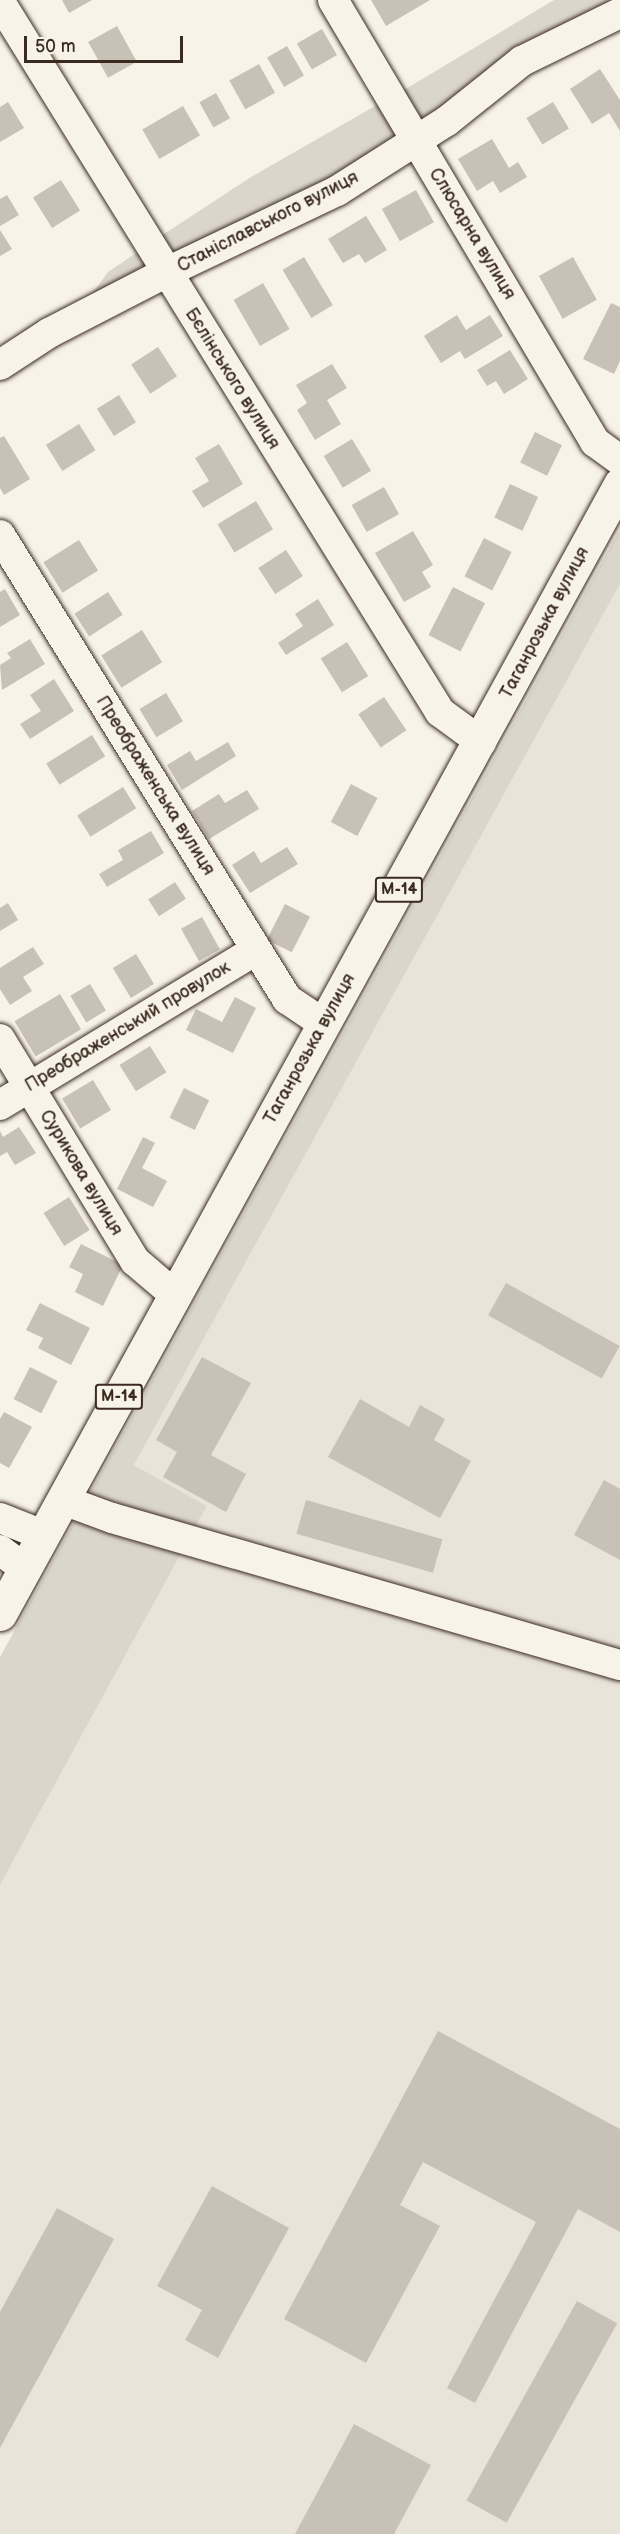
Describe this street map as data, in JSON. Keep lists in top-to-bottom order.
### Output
{
  "streets": {
    "highway": ["Таганрозька вулиця", "М-14"],
    "street": [
      "Станіславського вулиця",
      "Слюсарна вулиця",
      "Бєлінського вулиця",
      "Преображенська вулиця",
      "Преображенський провулок",
      "Сурикова вулиця"
    ]
  },
  "crossings": [
    ["Станіславського вулиця", "Слюсарна вулиця"],
    ["Станіславського вулиця", "Бєлінського вулиця"],
    ["Бєлінського вулиця", "Таганрозька вулиця"],
    ["Таганрозька вулиця", "Преображенська вулиця"],
    ["Таганрозька вулиця", "Сурикова вулиця"],
    ["Преображенська вулиця", "Преображенський провулок"],
    ["Преображенський провулок", "Сурикова вулиця"]
  ],
  "scale_bar": "50 m"
}
